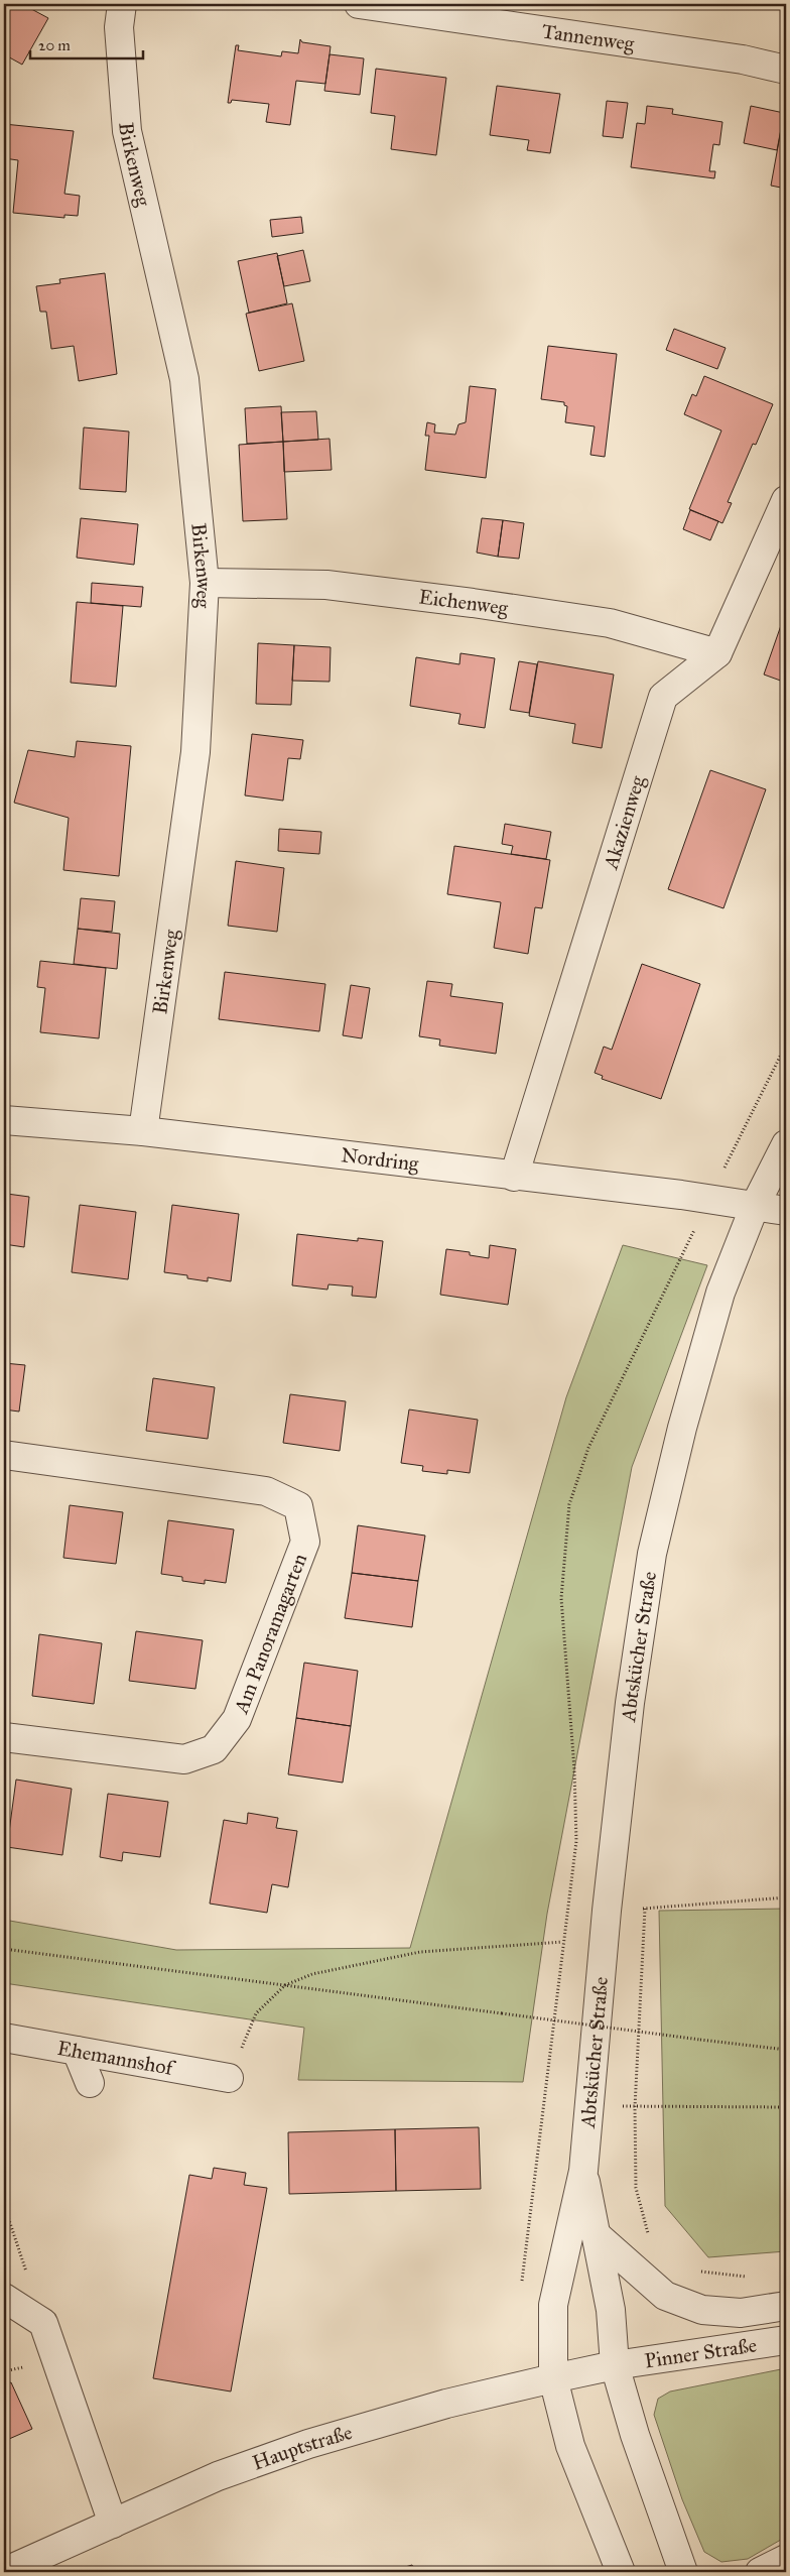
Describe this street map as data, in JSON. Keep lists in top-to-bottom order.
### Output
{
  "streets": {
    "street": [
      "Tannenweg",
      "Birkenweg",
      "Eichenweg",
      "Akazienweg",
      "Nordring",
      "Am Panoramagarten",
      "Abtskücher Straße",
      "Ehemannshof",
      "Pinner Straße",
      "Hauptstraße"
    ]
  },
  "crossings": [
    ["Birkenweg", "Eichenweg"],
    ["Birkenweg", "Nordring"],
    ["Eichenweg", "Akazienweg"],
    ["Akazienweg", "Nordring"],
    ["Nordring", "Abtskücher Straße"],
    ["Abtskücher Straße", "Pinner Straße"],
    ["Abtskücher Straße", "Hauptstraße"],
    ["Pinner Straße", "Hauptstraße"]
  ],
  "scale_bar": "20 m"
}
